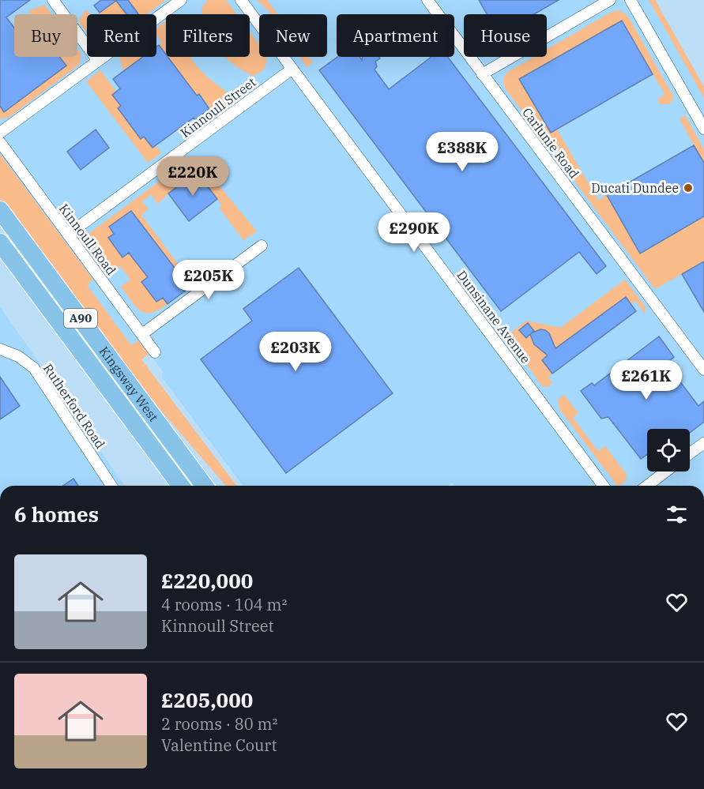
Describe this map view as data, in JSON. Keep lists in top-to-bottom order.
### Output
{
  "streets": {
    "highway": ["A90", "Kingsway West"],
    "street": [
      "Kinnoull Street",
      "Carlunie Road",
      "Kinnoull Road",
      "Dunsinane Avenue",
      "Rutherford Road"
    ]
  },
  "crossings": [
    ["Kinnoull Street", "Kinnoull Road"],
    ["Kinnoull Street", "Dunsinane Avenue"],
    ["A90", "Kingsway West"]
  ],
  "places": ["Ducati Dundee"],
  "page": {
    "chip": [
      "Buy",
      "Rent",
      "Filters",
      "New",
      "Apartment",
      "House"
    ],
    "price": [
      "£388K",
      "£220K",
      "£290K",
      "£205K",
      "£203K",
      "£261K"
    ],
    "heading": "6 homes",
    "list": [
      {
        "name": "£220,000",
        "note": "4 rooms · 104 m² · Kinnoull Street"
      },
      {
        "name": "£205,000",
        "note": "2 rooms · 80 m² · Valentine Court"
      }
    ]
  }
}
